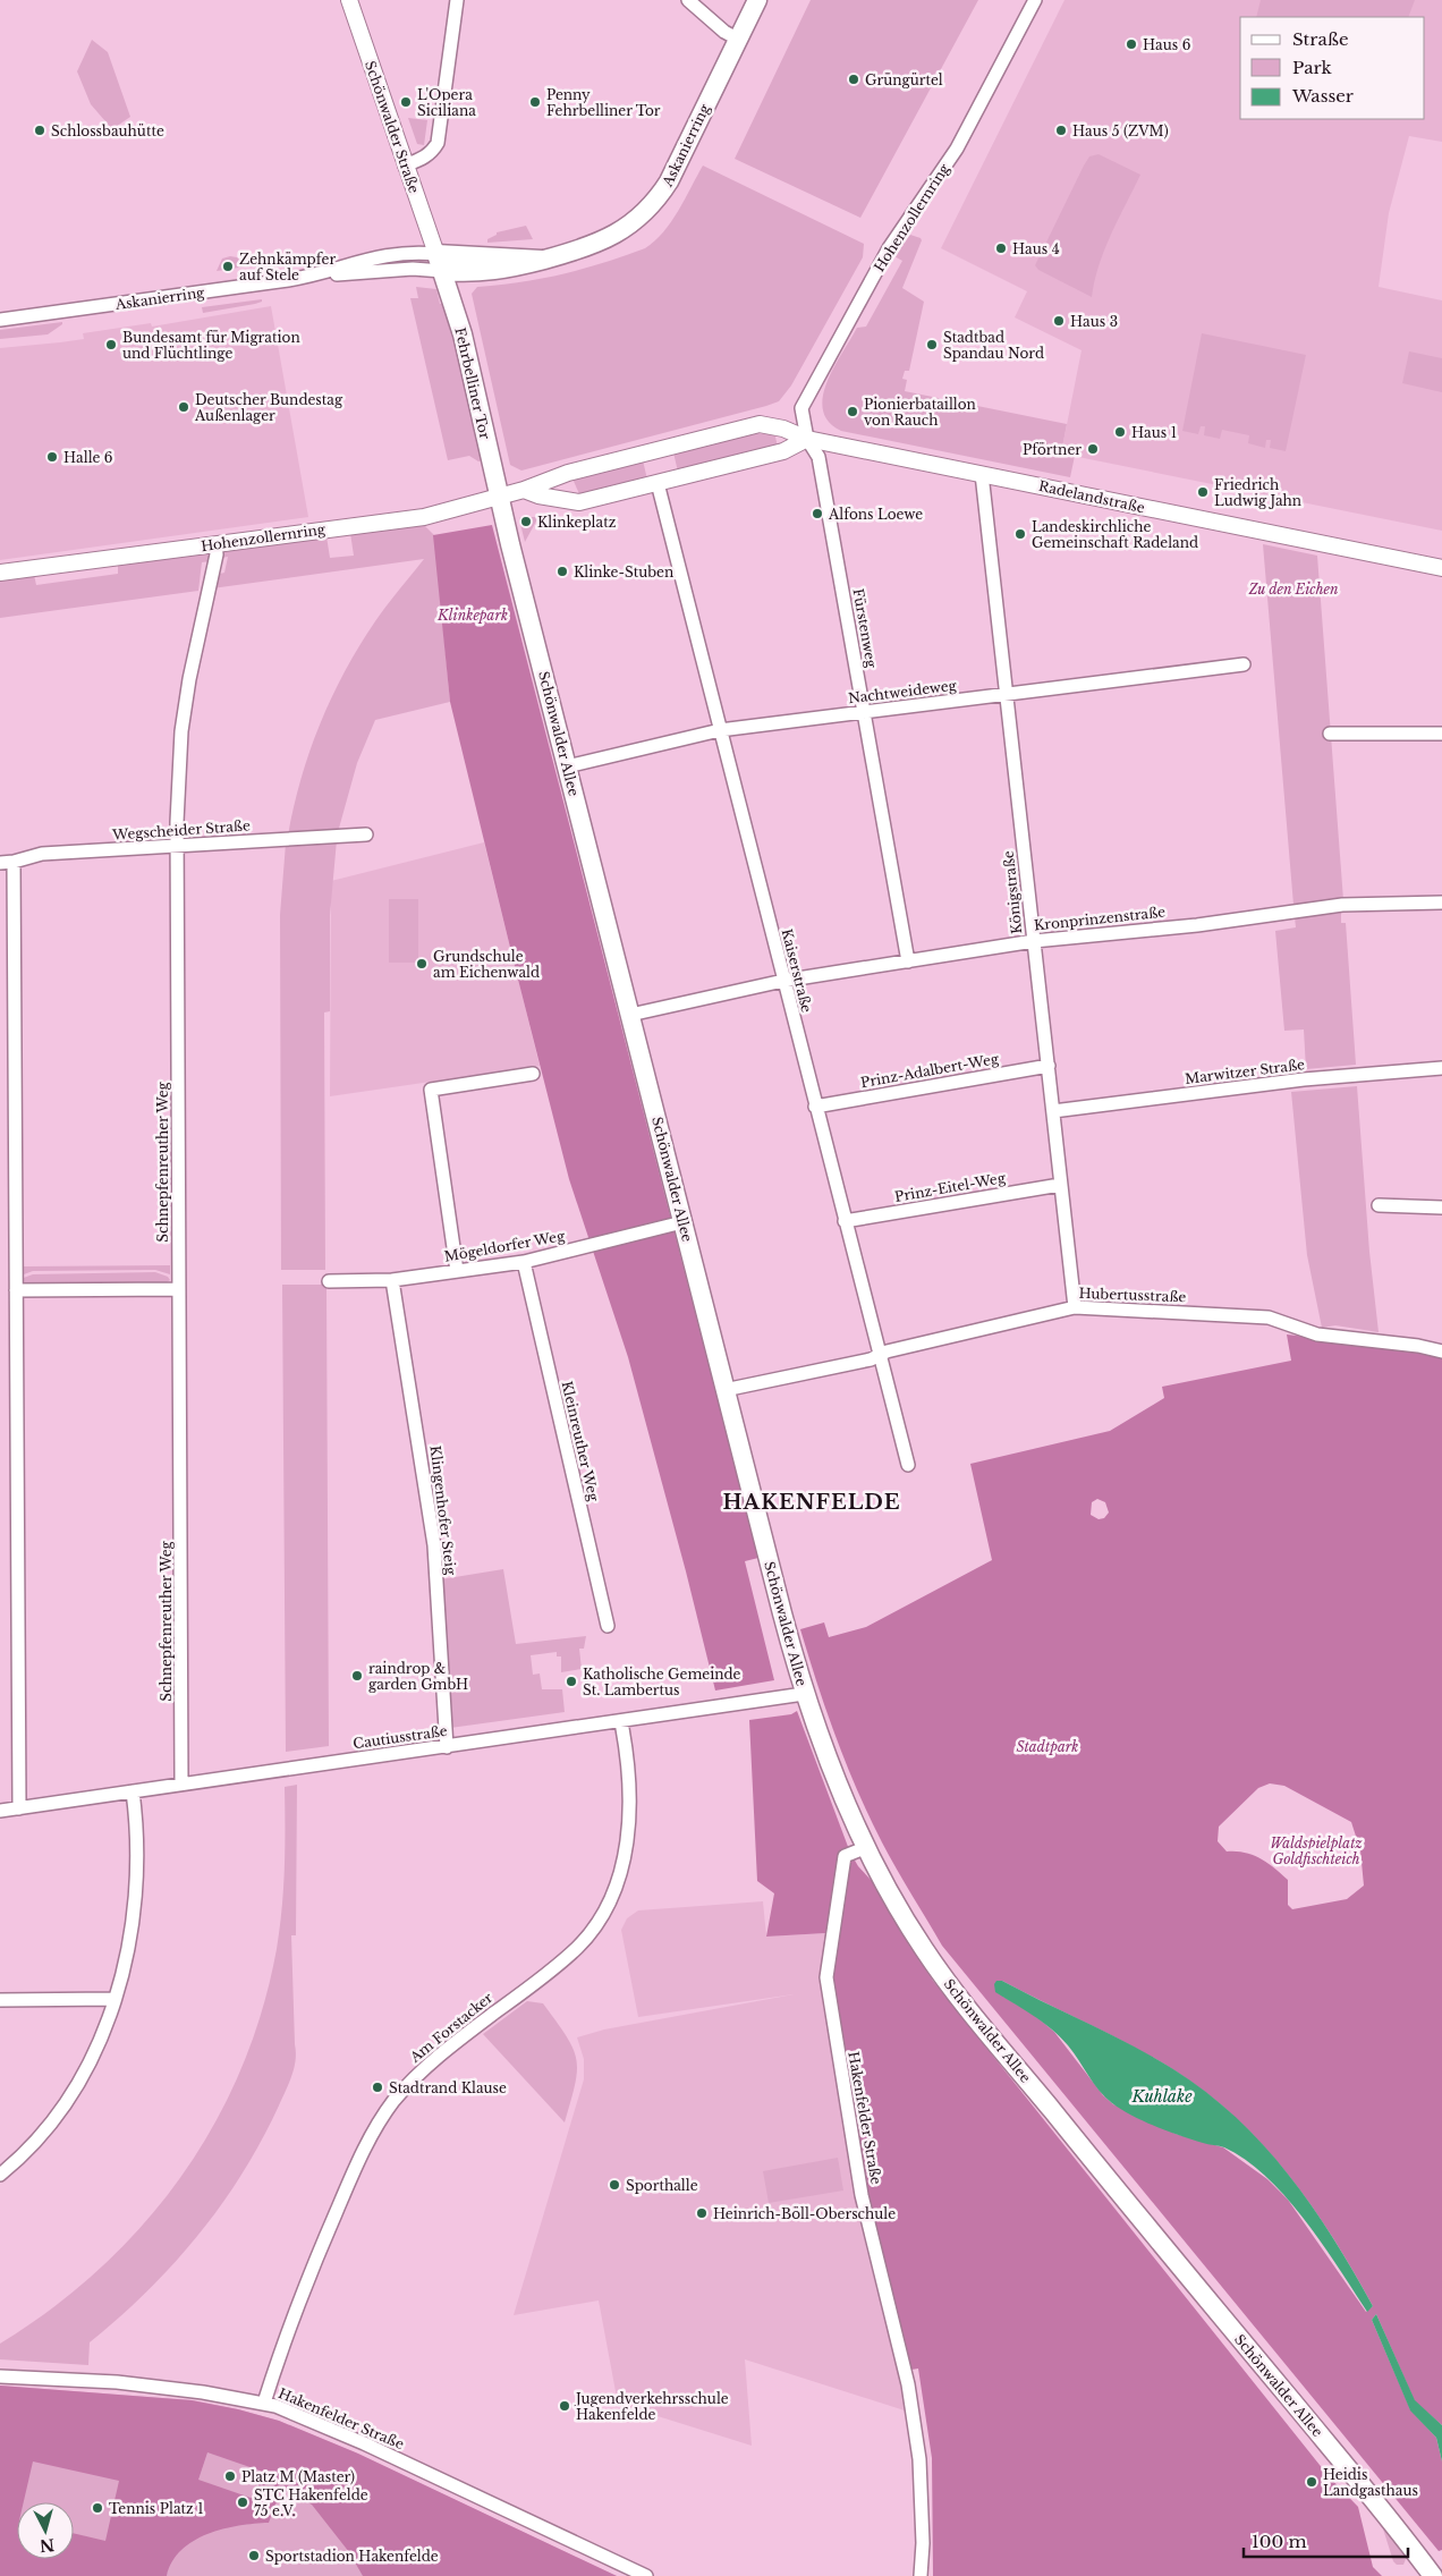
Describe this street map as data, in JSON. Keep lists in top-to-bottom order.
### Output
{
  "streets": {
    "main road": ["Askanierring", "Fehrbelliner Tor", "Schönwalder Allee"],
    "street": [
      "Schönwalder Straße",
      "Hohenzollernring",
      "Radelandstraße",
      "Fürstenweg",
      "Nachtweideweg",
      "Wegscheider Straße",
      "Königstraße",
      "Kronprinzenstraße",
      "Kaiserstraße",
      "Prinz-Adalbert-Weg",
      "Marwitzer Straße",
      "Schnepfenreuther Weg",
      "Prinz-Eitel-Weg",
      "Mögeldorfer Weg",
      "Hubertusstraße",
      "Kleinreuther Weg",
      "Klingenhofer Steig",
      "Cautiusstraße",
      "Am Forstacker",
      "Hakenfelder Straße"
    ]
  },
  "crossings": [
    ["Schönwalder Straße", "Askanierring"],
    ["Schönwalder Straße", "Fehrbelliner Tor"],
    ["Askanierring", "Fehrbelliner Tor"],
    ["Hohenzollernring", "Fehrbelliner Tor"],
    ["Hohenzollernring", "Radelandstraße"],
    ["Hohenzollernring", "Fürstenweg"],
    ["Hohenzollernring", "Schönwalder Allee"],
    ["Hohenzollernring", "Kaiserstraße"],
    ["Hohenzollernring", "Schnepfenreuther Weg"],
    ["Fehrbelliner Tor", "Schönwalder Allee"],
    ["Radelandstraße", "Fürstenweg"],
    ["Radelandstraße", "Königstraße"],
    ["Fürstenweg", "Nachtweideweg"],
    ["Fürstenweg", "Kronprinzenstraße"],
    ["Nachtweideweg", "Schönwalder Allee"],
    ["Nachtweideweg", "Königstraße"],
    ["Nachtweideweg", "Kaiserstraße"],
    ["Schönwalder Allee", "Kronprinzenstraße"],
    ["Schönwalder Allee", "Mögeldorfer Weg"],
    ["Schönwalder Allee", "Hubertusstraße"],
    ["Schönwalder Allee", "Cautiusstraße"],
    ["Schönwalder Allee", "Hakenfelder Straße"],
    ["Wegscheider Straße", "Schnepfenreuther Weg"],
    ["Königstraße", "Kronprinzenstraße"],
    ["Königstraße", "Prinz-Adalbert-Weg"],
    ["Königstraße", "Marwitzer Straße"],
    ["Königstraße", "Prinz-Eitel-Weg"],
    ["Königstraße", "Hubertusstraße"],
    ["Kronprinzenstraße", "Kaiserstraße"],
    ["Kaiserstraße", "Prinz-Adalbert-Weg"],
    ["Kaiserstraße", "Prinz-Eitel-Weg"],
    ["Kaiserstraße", "Hubertusstraße"],
    ["Schnepfenreuther Weg", "Cautiusstraße"],
    ["Mögeldorfer Weg", "Kleinreuther Weg"],
    ["Mögeldorfer Weg", "Klingenhofer Steig"],
    ["Klingenhofer Steig", "Cautiusstraße"],
    ["Cautiusstraße", "Am Forstacker"],
    ["Am Forstacker", "Hakenfelder Straße"]
  ],
  "districts": ["HAKENFELDE"],
  "water": ["Kuhlake"],
  "parks": [
    "Zu den Eichen",
    "Klinkepark",
    "Stadtpark",
    "Waldspielplatz Goldfischteich"
  ],
  "places": [
    "Haus 6",
    "Grüngürtel",
    "L'Opera Siciliana",
    "Penny Fehrbelliner Tor",
    "Schlossbauhütte",
    "Haus 5 (ZVM)",
    "Haus 4",
    "Zehnkämpfer auf Stele",
    "Haus 3",
    "Bundesamt für Migration und Flüchtlinge",
    "Stadtbad Spandau Nord",
    "Deutscher Bundestag Außenlager",
    "Pionierbataillon von Rauch",
    "Haus 1",
    "Pförtner",
    "Halle 6",
    "Friedrich Ludwig Jahn",
    "Alfons Loewe",
    "Klinkeplatz",
    "Landeskirchliche Gemeinschaft Radeland",
    "Klinke-Stuben",
    "Grundschule am Eichenwald",
    "raindrop & garden GmbH",
    "Katholische Gemeinde St. Lambertus",
    "Stadtrand Klause",
    "Sporthalle",
    "Heinrich-Böll-Oberschule",
    "Jugendverkehrsschule Hakenfelde",
    "Platz M (Master)",
    "Heidis Landgasthaus",
    "STC Hakenfelde 75 e.V.",
    "Tennis Platz 1",
    "Sportstadion Hakenfelde"
  ],
  "legend": ["Straße", "Park", "Wasser"],
  "scale_bar": "100 m",
  "north": "bottom"
}
